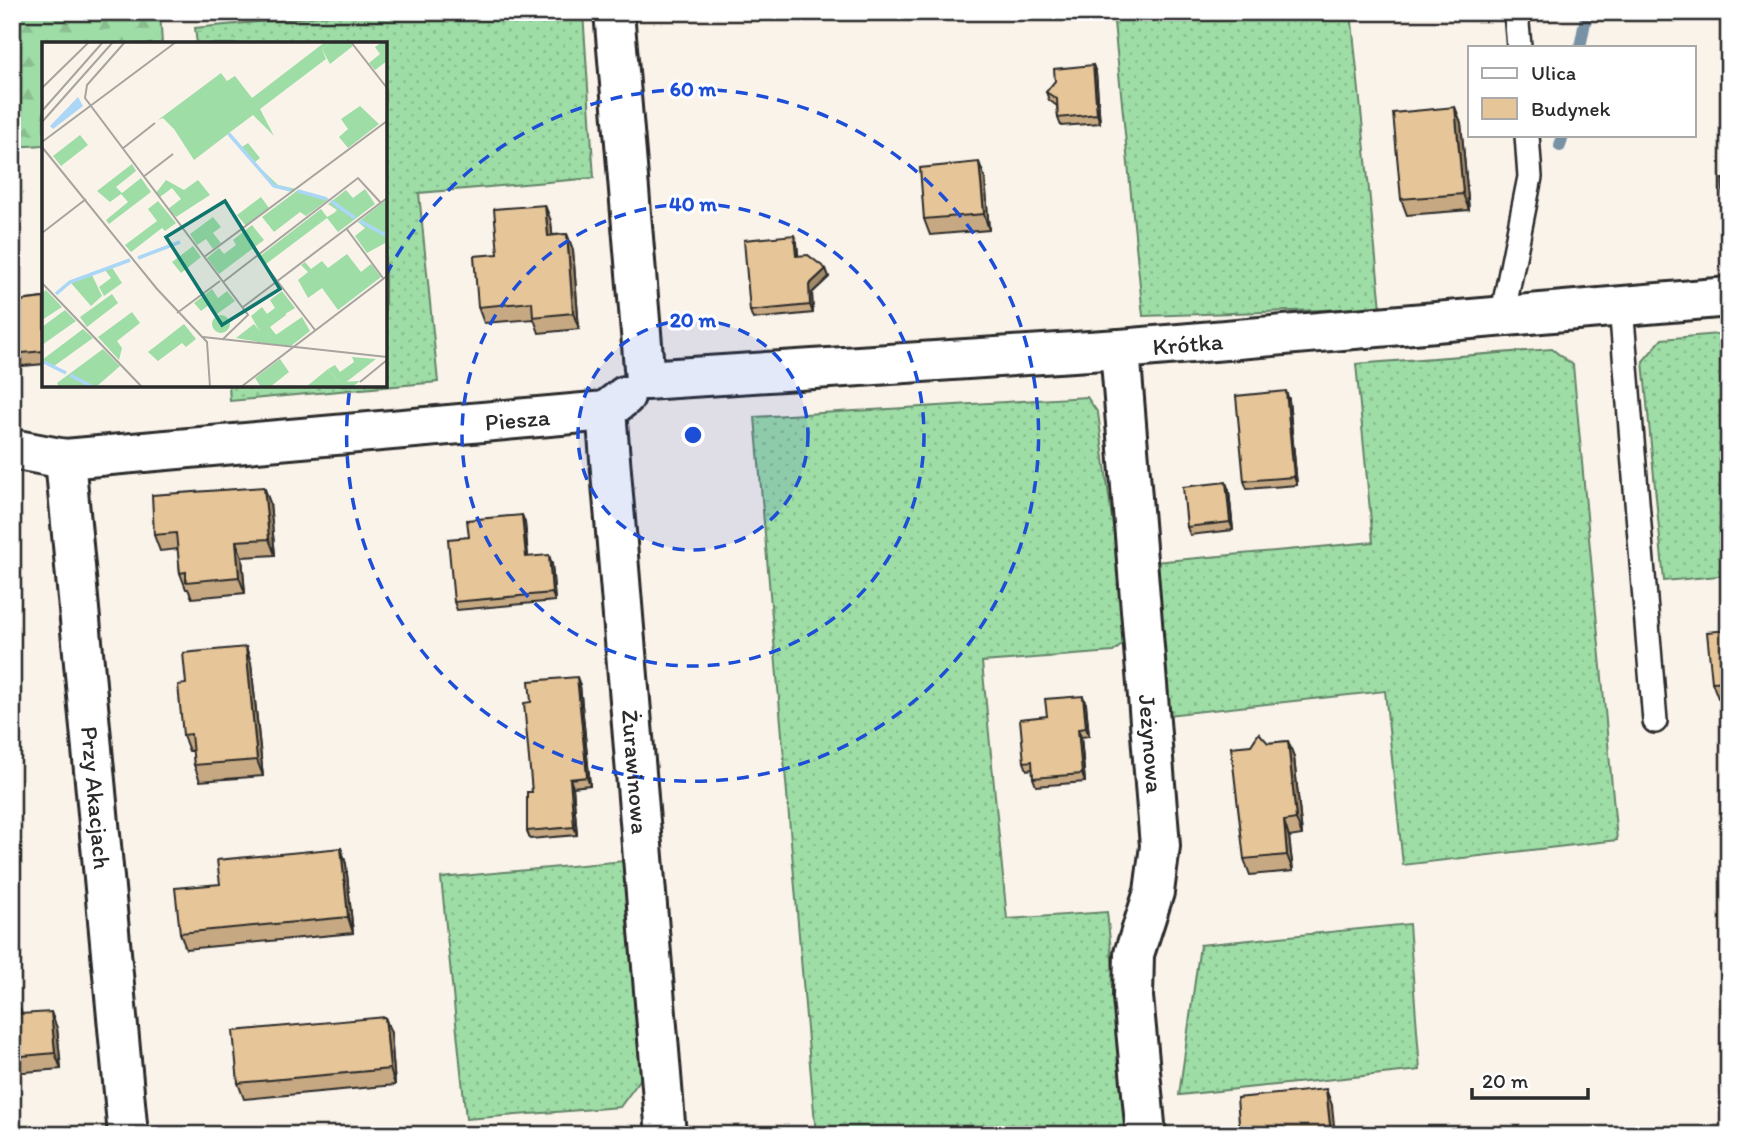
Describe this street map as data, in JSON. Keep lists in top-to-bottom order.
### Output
{
  "streets": {
    "street": [
      "Krótka",
      "Piesza",
      "Jeżynowa",
      "Żurawinowa",
      "Przy Akacjach"
    ]
  },
  "crossings": [
    ["Krótka", "Jeżynowa"],
    ["Piesza", "Żurawinowa"],
    ["Piesza", "Przy Akacjach"]
  ],
  "legend": ["Ulica", "Budynek"],
  "scale_bar": "20 m",
  "rings": ["60 m", "40 m", "20 m"]
}
